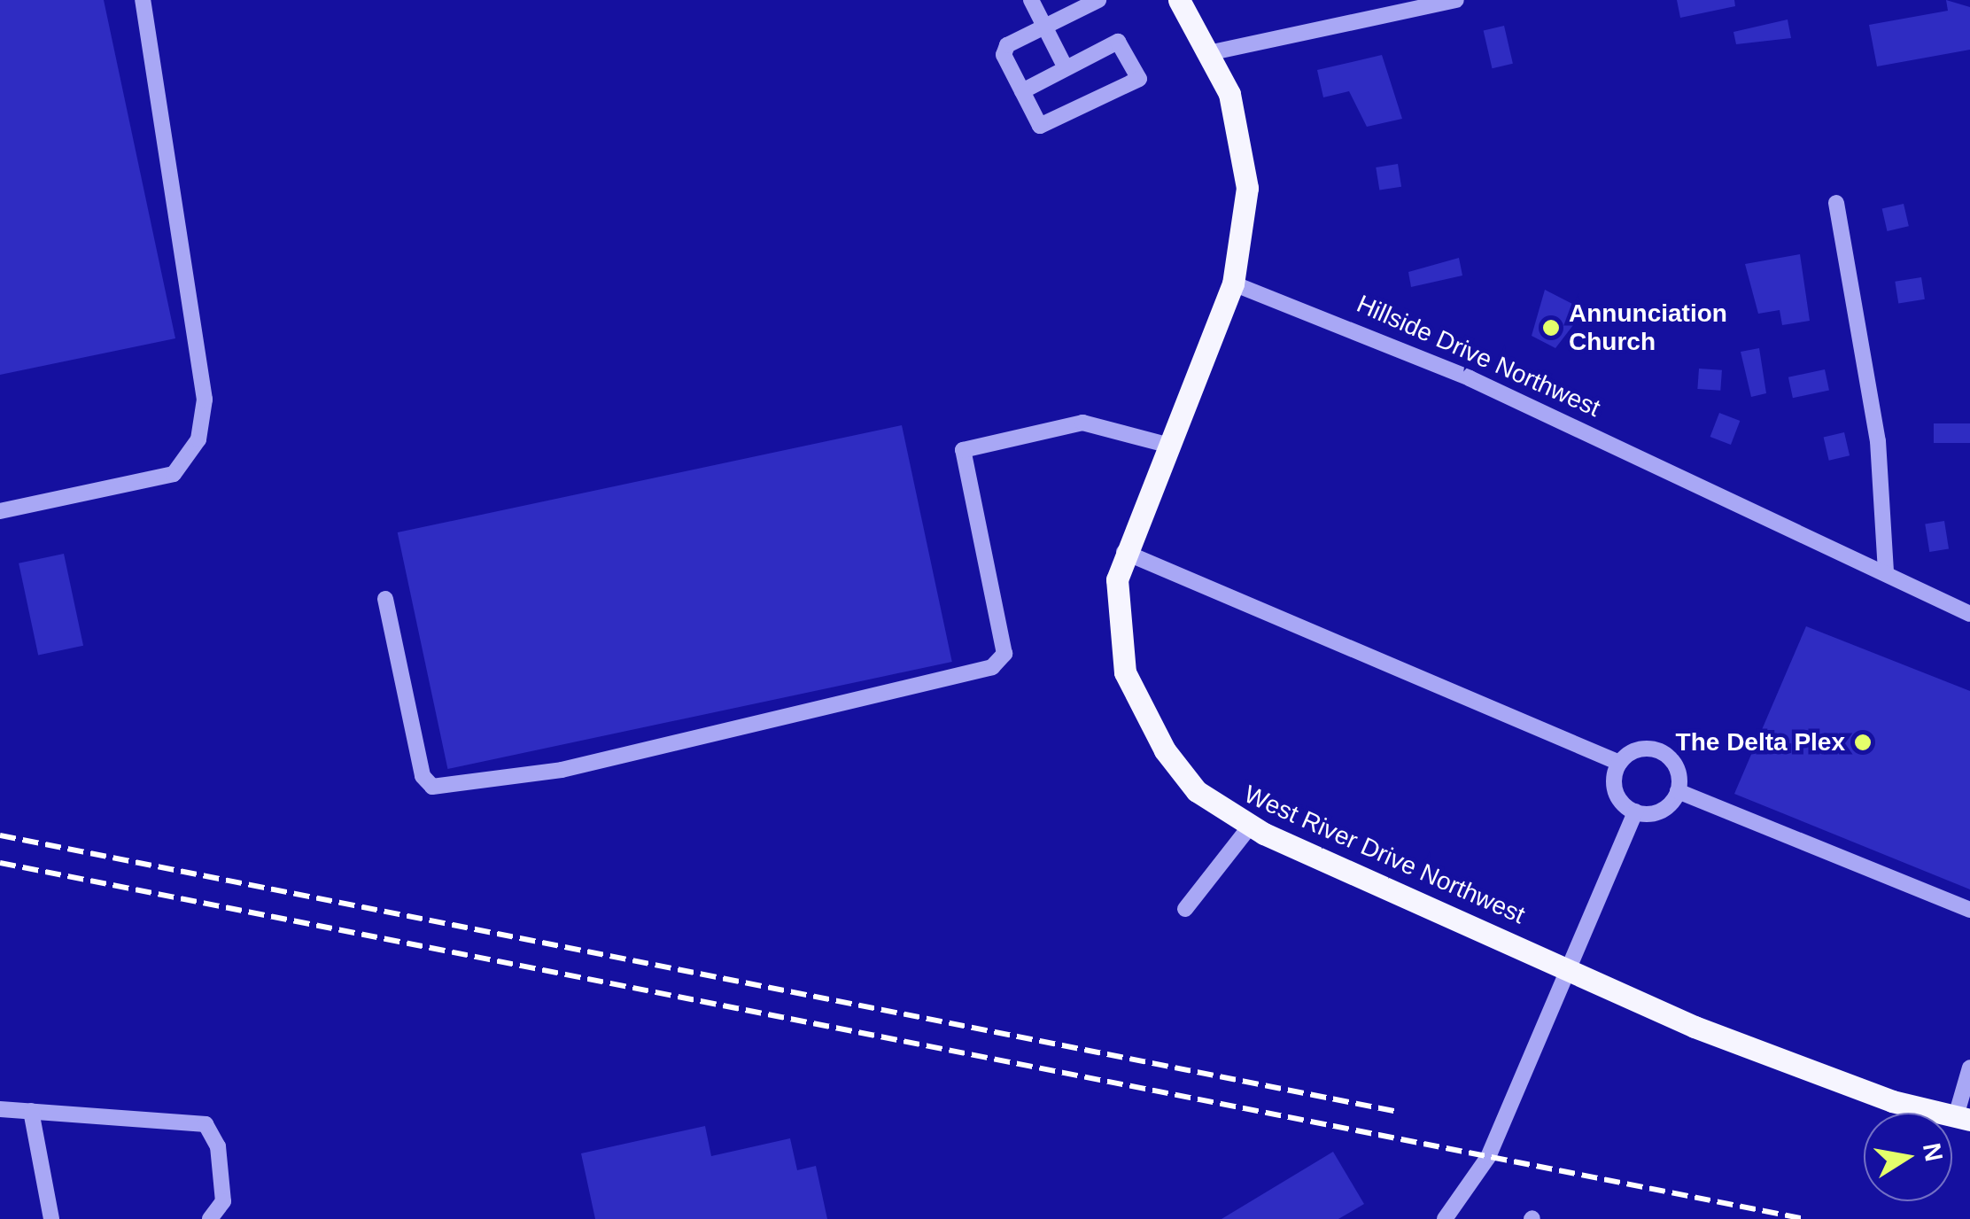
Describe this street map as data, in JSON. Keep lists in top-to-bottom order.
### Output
{
  "streets": {
    "main road": ["West River Drive Northwest"],
    "street": ["Hillside Drive Northwest"]
  },
  "crossings": [
    ["Hillside Drive Northwest", "West River Drive Northwest"]
  ],
  "places": ["Annunciation Church", "The Delta Plex"],
  "north": "right"
}
